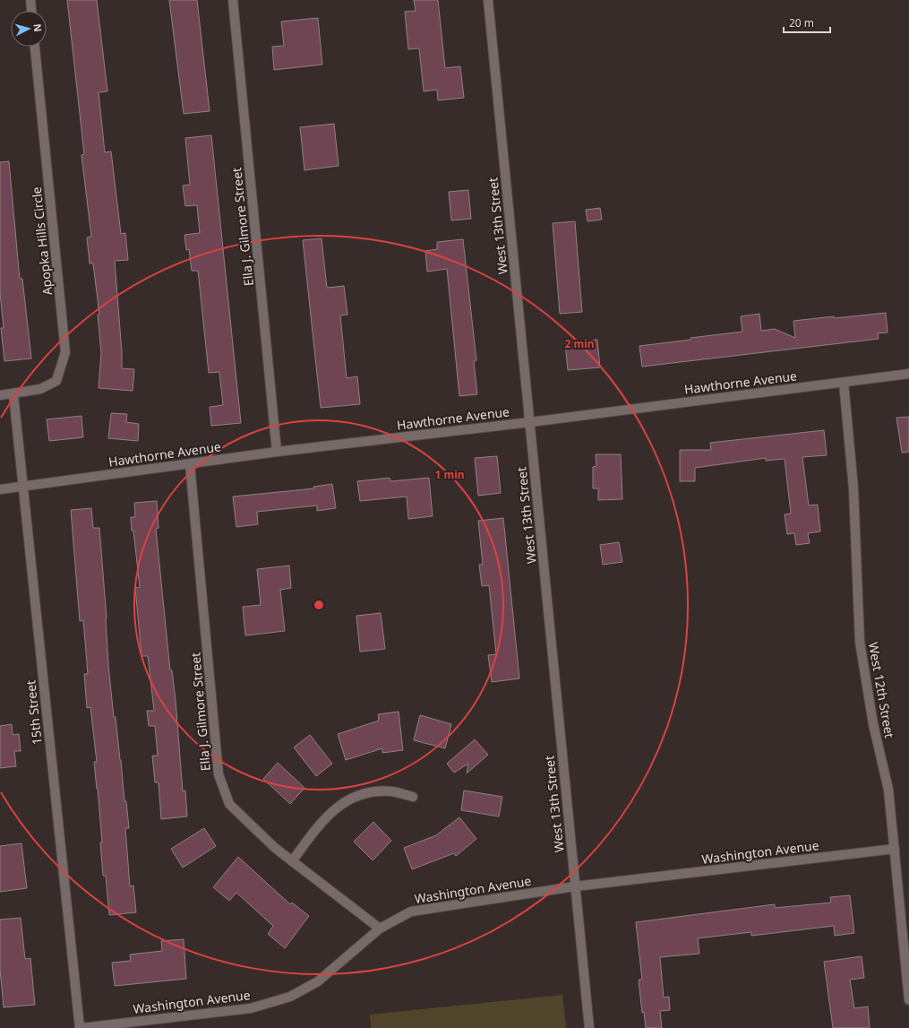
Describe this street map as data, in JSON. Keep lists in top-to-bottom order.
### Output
{
  "streets": {
    "street": [
      "West 13th Street",
      "Ella J. Gilmore Street",
      "Apopka Hills Circle",
      "Hawthorne Avenue",
      "West 12th Street",
      "15th Street",
      "Washington Avenue"
    ]
  },
  "crossings": [
    ["West 13th Street", "Hawthorne Avenue"],
    ["West 13th Street", "Washington Avenue"],
    ["Ella J. Gilmore Street", "Hawthorne Avenue"],
    ["Ella J. Gilmore Street", "Washington Avenue"],
    ["Apopka Hills Circle", "15th Street"],
    ["Hawthorne Avenue", "West 12th Street"],
    ["Hawthorne Avenue", "15th Street"],
    ["West 12th Street", "Washington Avenue"],
    ["15th Street", "Washington Avenue"]
  ],
  "scale_bar": "20 m",
  "north": "right",
  "rings": ["2 min", "1 min"]
}
